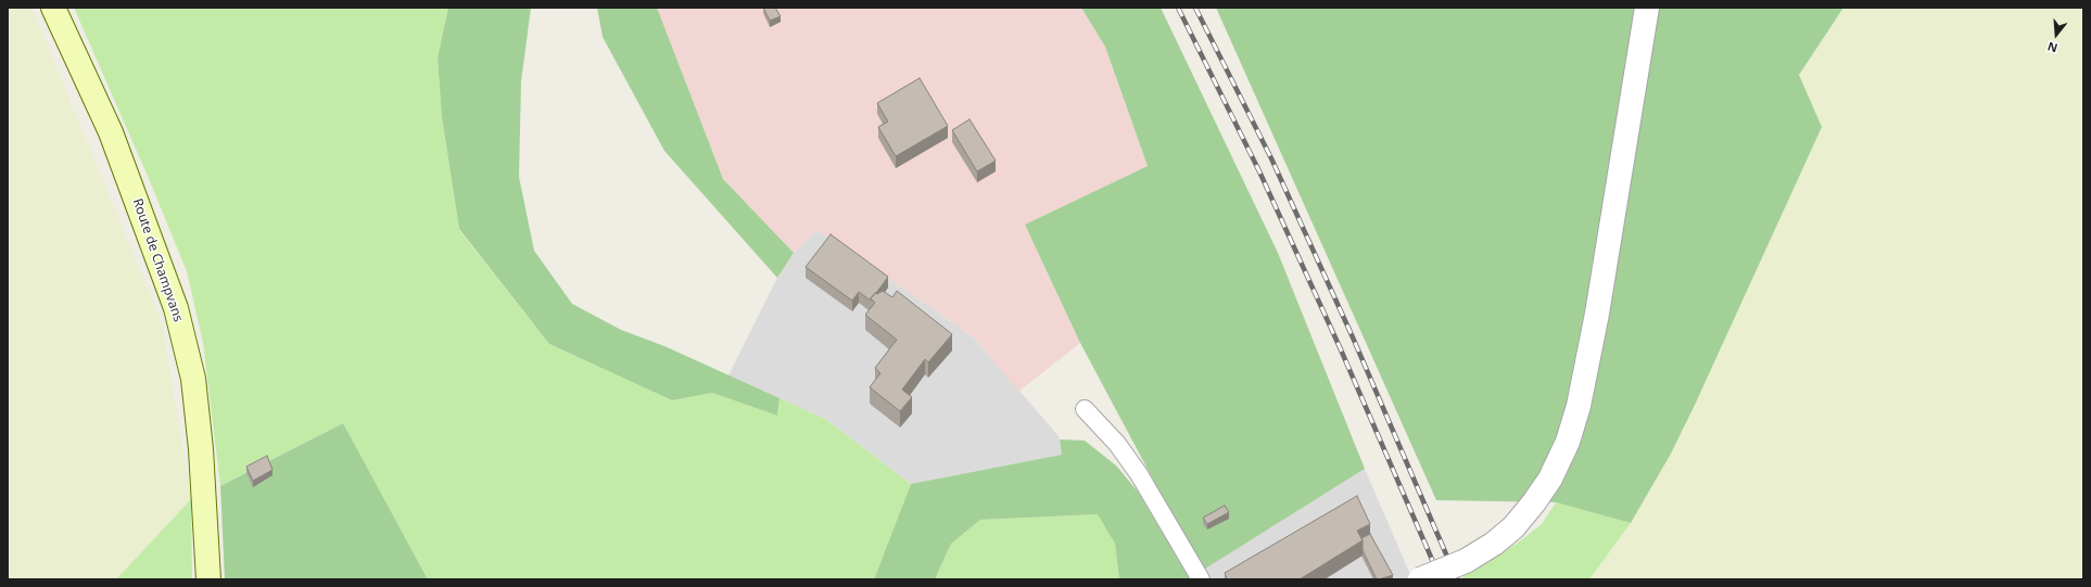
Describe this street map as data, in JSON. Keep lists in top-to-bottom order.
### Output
{
  "streets": {
    "main road": ["Route de Champvans"]
  },
  "north": "bottom"
}
